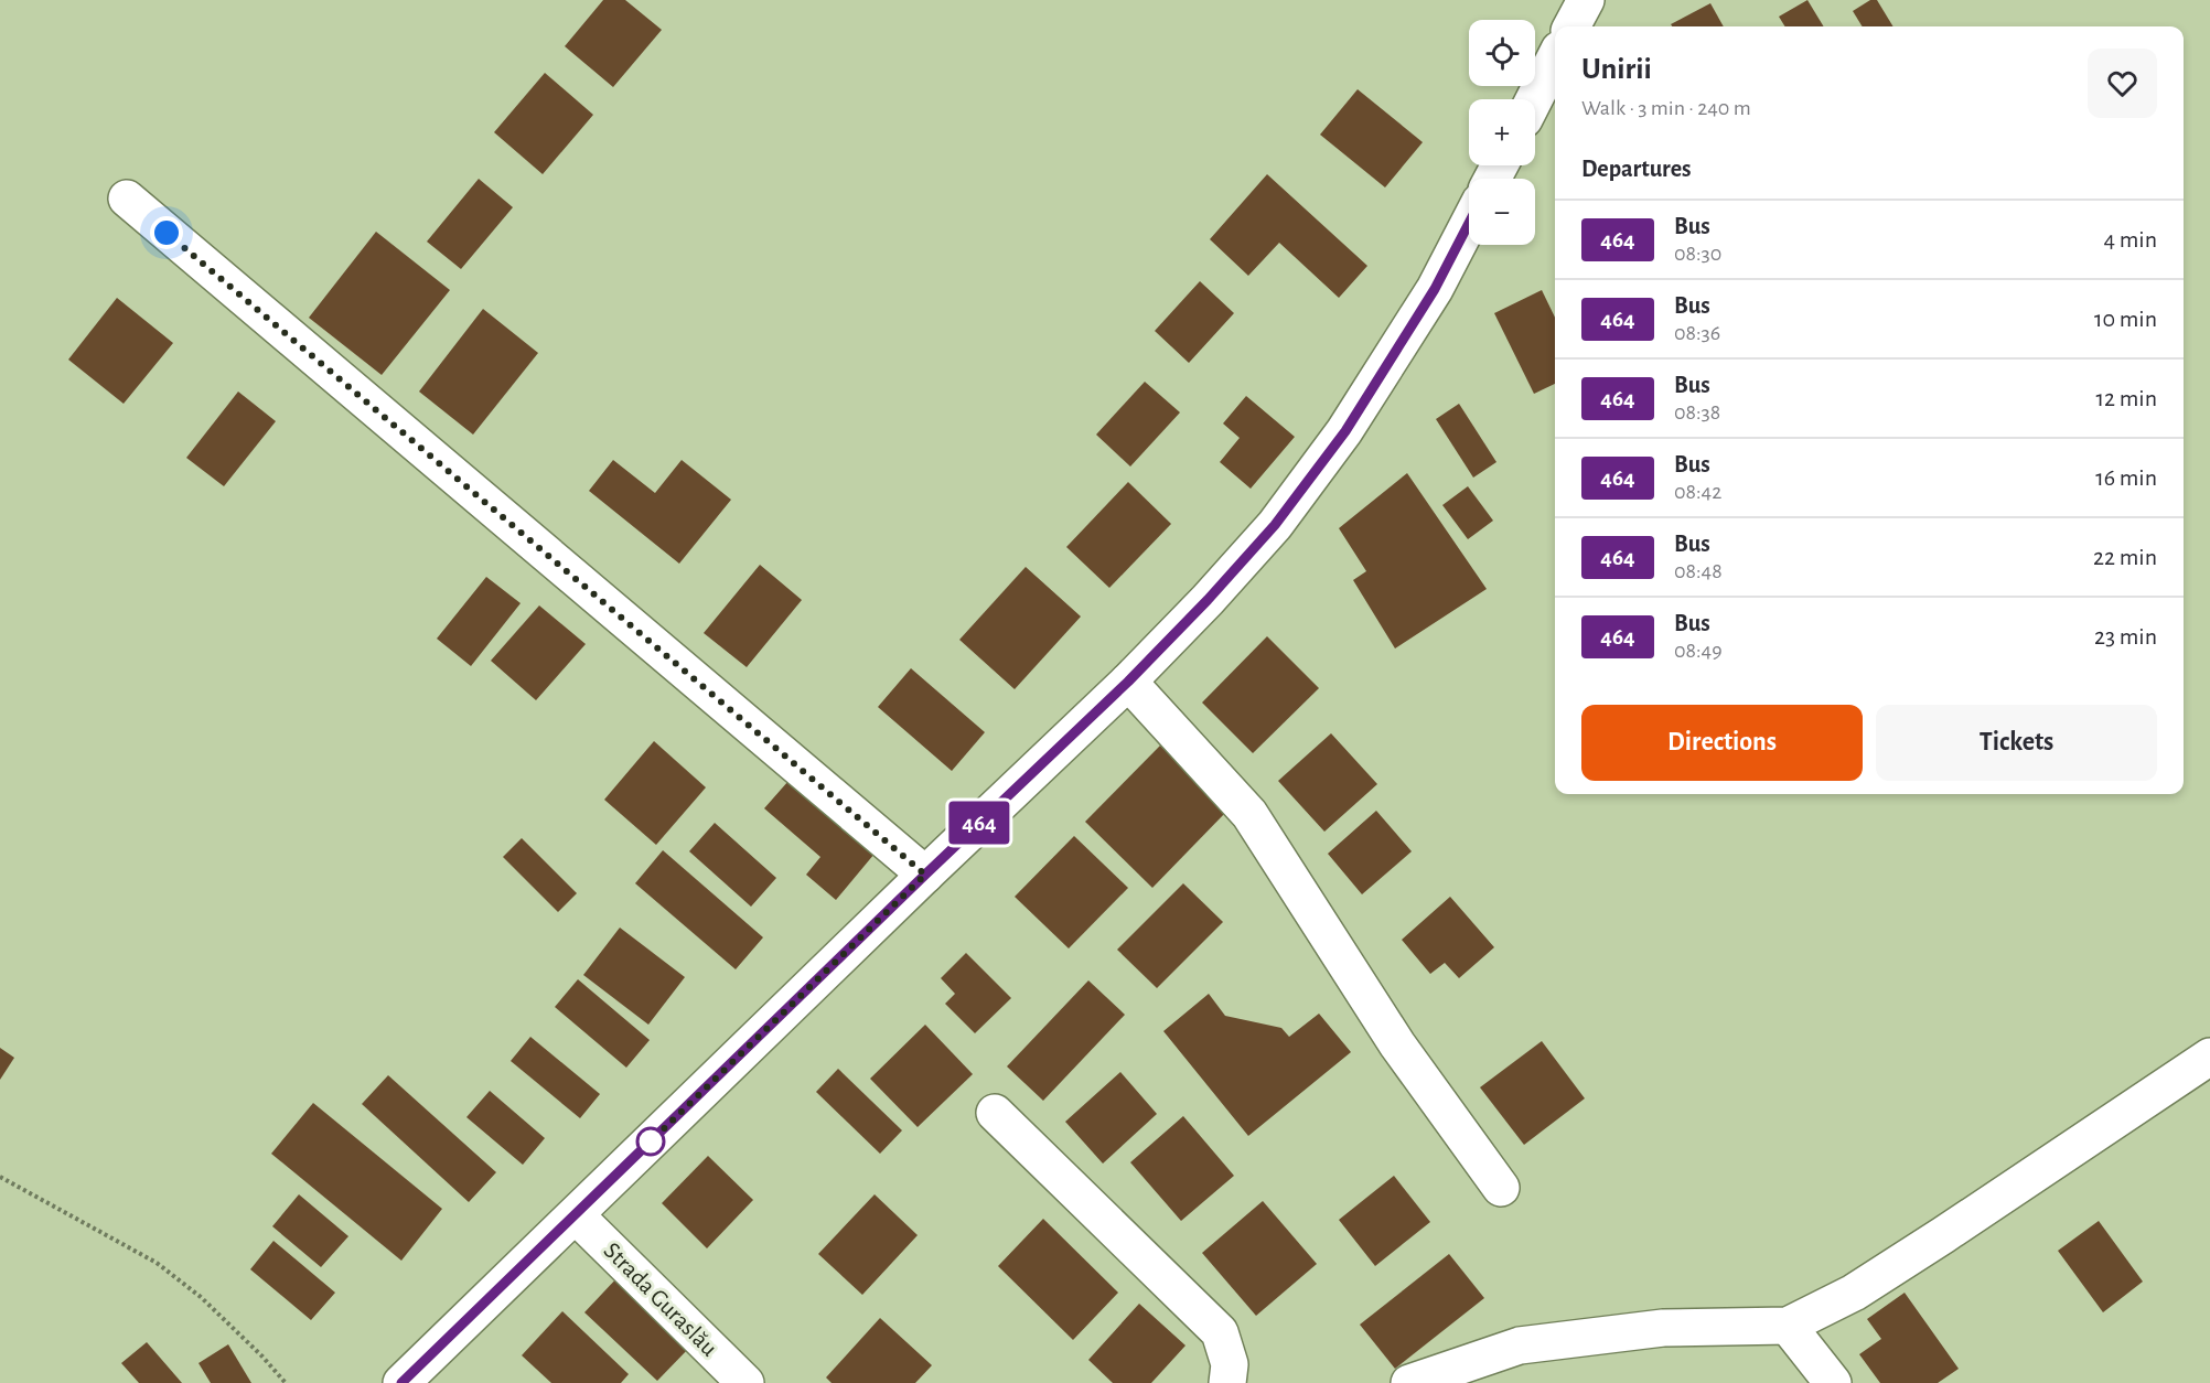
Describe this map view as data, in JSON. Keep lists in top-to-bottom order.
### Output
{
  "streets": {
    "street": ["Strada Guraslău"]
  },
  "lines": ["bus line 464"],
  "page": {
    "on_map": "464",
    "map_buttons": ["+", "−"],
    "heading": [
      ["Unirii", "Walk · 3 min · 240 m"],
      "Departures"
    ],
    "list": [
      {
        "mark": "464",
        "name": "Bus",
        "note": "08:30",
        "value": "4 min"
      },
      {
        "mark": "464",
        "name": "Bus",
        "note": "08:36",
        "value": "10 min"
      },
      {
        "mark": "464",
        "name": "Bus",
        "note": "08:38",
        "value": "12 min"
      },
      {
        "mark": "464",
        "name": "Bus",
        "note": "08:42",
        "value": "16 min"
      },
      {
        "mark": "464",
        "name": "Bus",
        "note": "08:48",
        "value": "22 min"
      },
      {
        "mark": "464",
        "name": "Bus",
        "note": "08:49",
        "value": "23 min"
      }
    ],
    "buttons": ["Directions", "Tickets"]
  }
}
